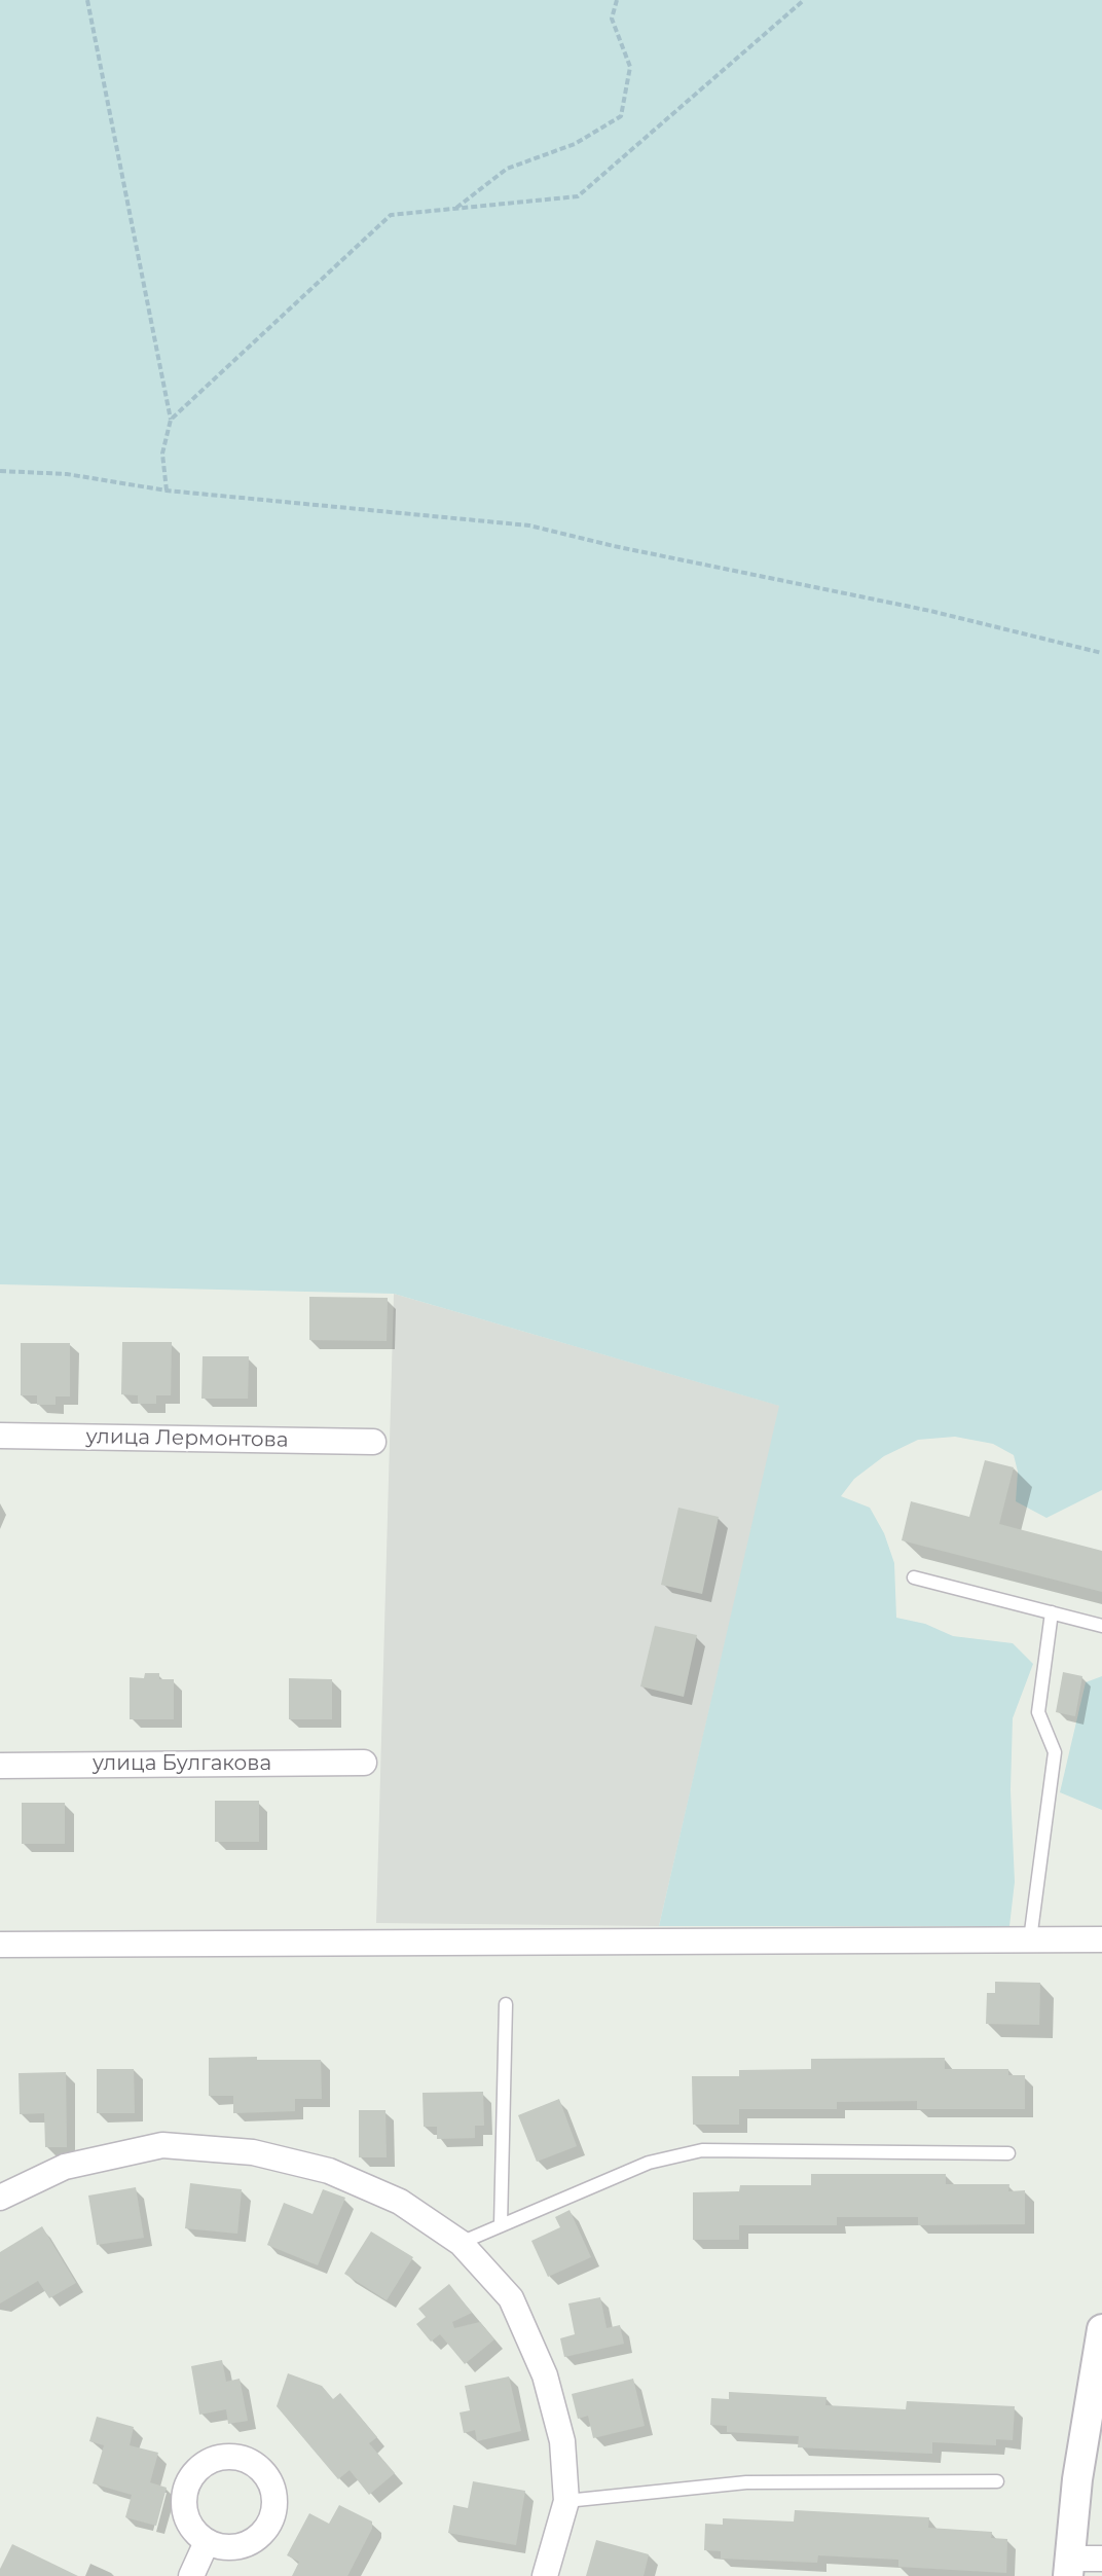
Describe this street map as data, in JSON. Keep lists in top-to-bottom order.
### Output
{
  "streets": {
    "street": ["улица Лермонтова", "улица Булгакова"]
  }
}
